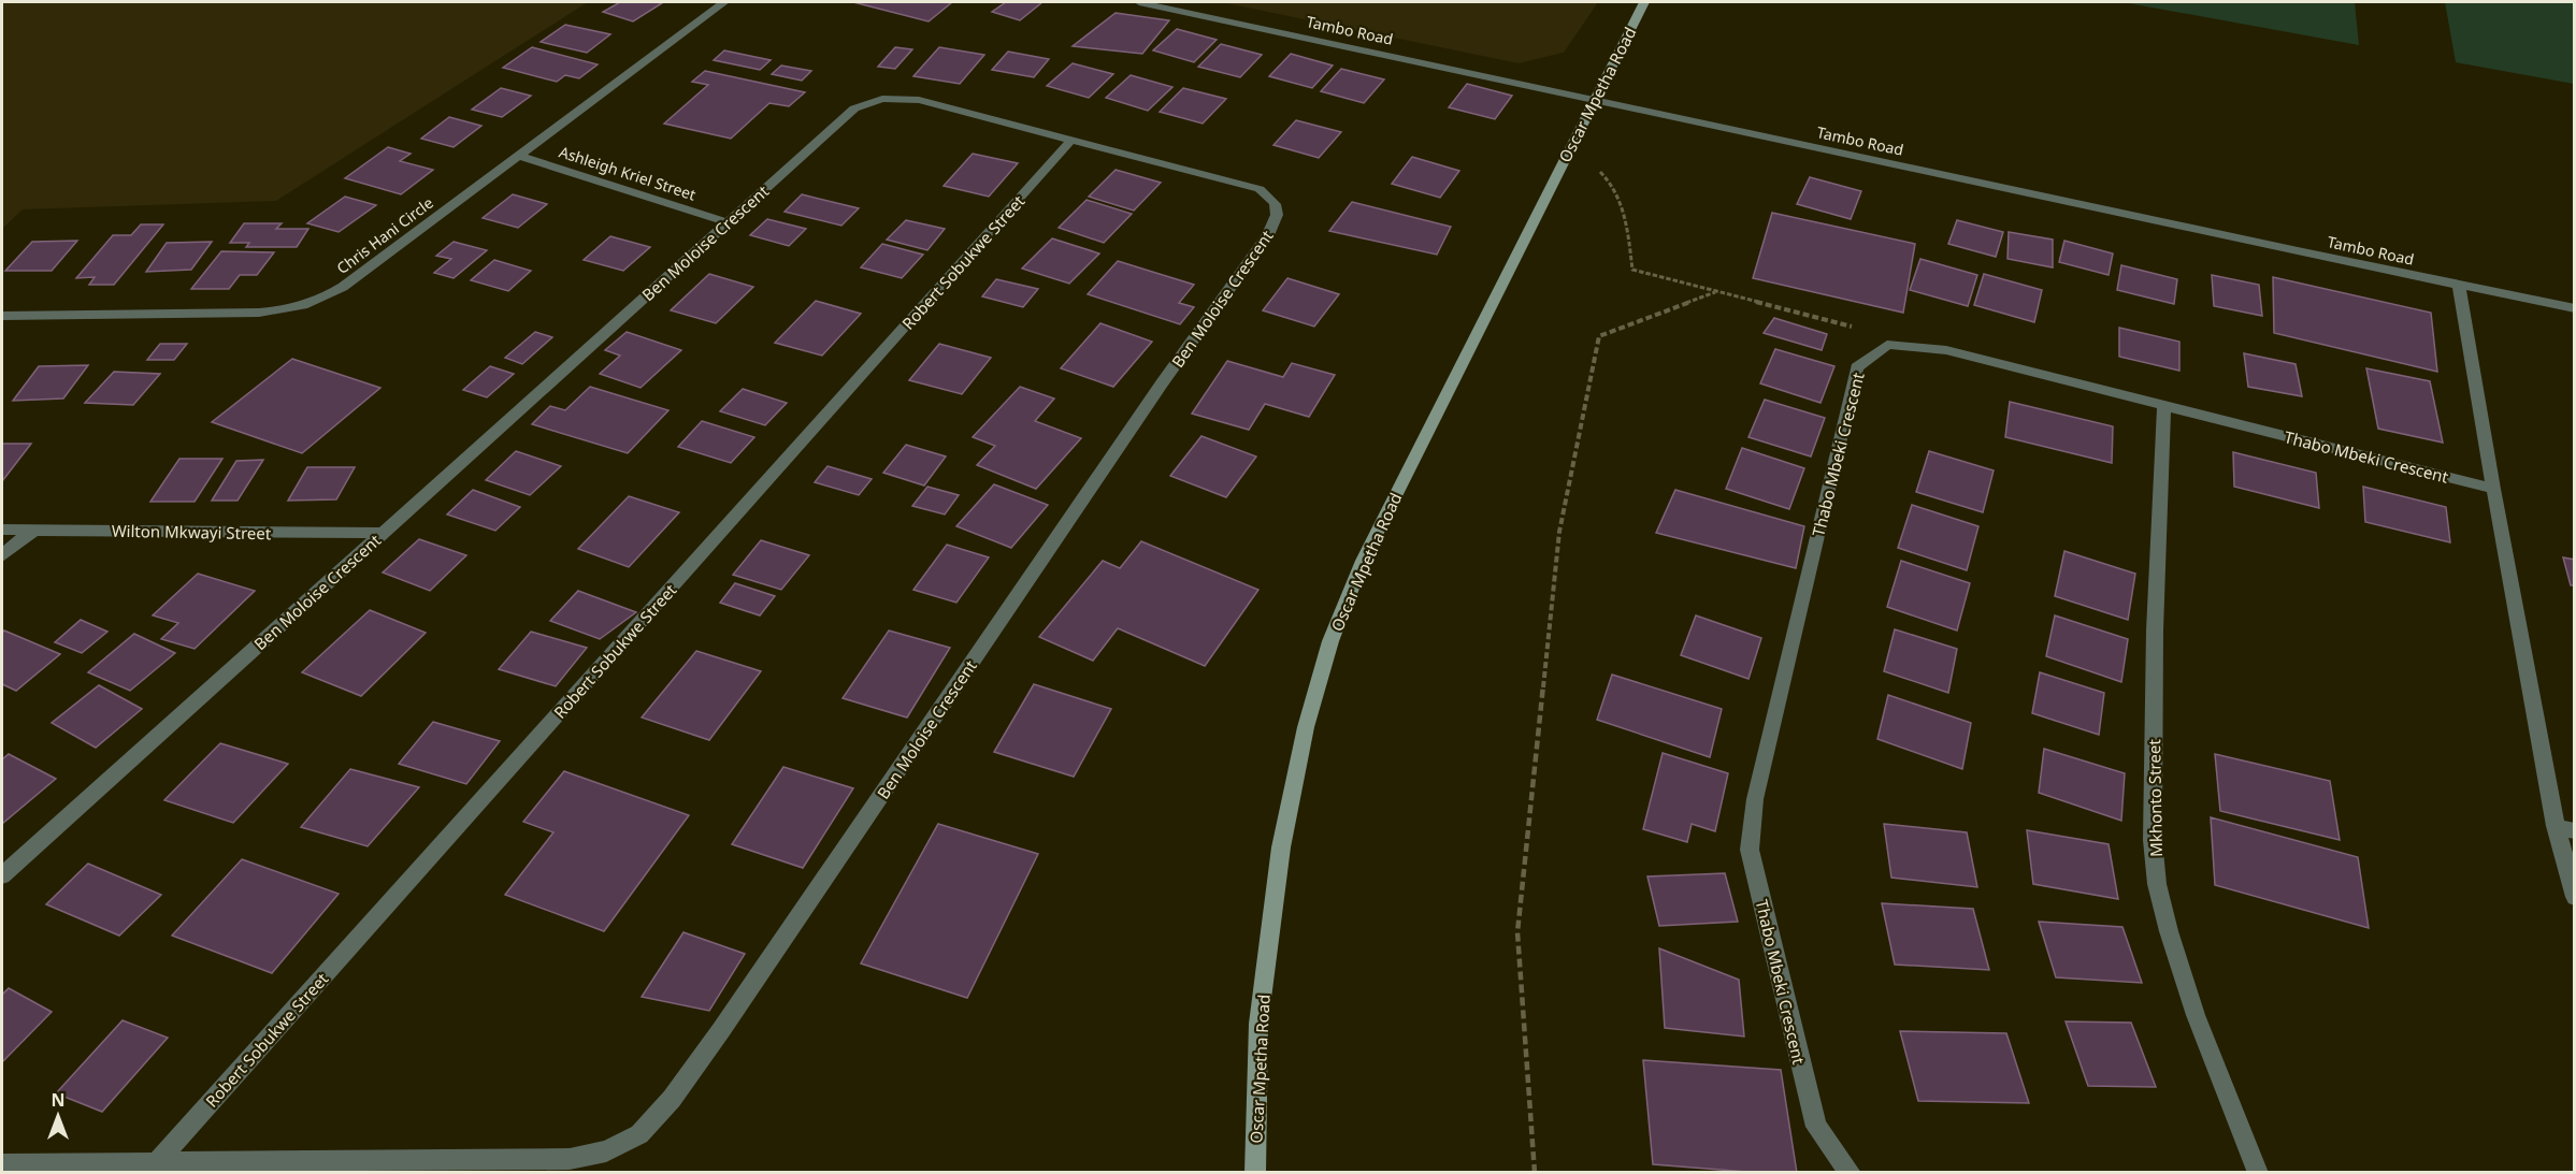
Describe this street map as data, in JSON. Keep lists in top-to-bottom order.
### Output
{
  "streets": {
    "street": [
      "Tambo Road",
      "Oscar Mpetha Road",
      "Ashleigh Kriel Street",
      "Chris Hani Circle",
      "Ben Moloise Crescent",
      "Robert Sobukwe Street",
      "Thabo Mbeki Crescent",
      "Wilton Mkwayi Street",
      "Mkhonto Street"
    ]
  },
  "crossings": [
    ["Tambo Road", "Oscar Mpetha Road"],
    ["Ashleigh Kriel Street", "Chris Hani Circle"],
    ["Ashleigh Kriel Street", "Ben Moloise Crescent"],
    ["Ben Moloise Crescent", "Robert Sobukwe Street"],
    ["Ben Moloise Crescent", "Wilton Mkwayi Street"],
    ["Thabo Mbeki Crescent", "Mkhonto Street"]
  ],
  "north": "top"
}
